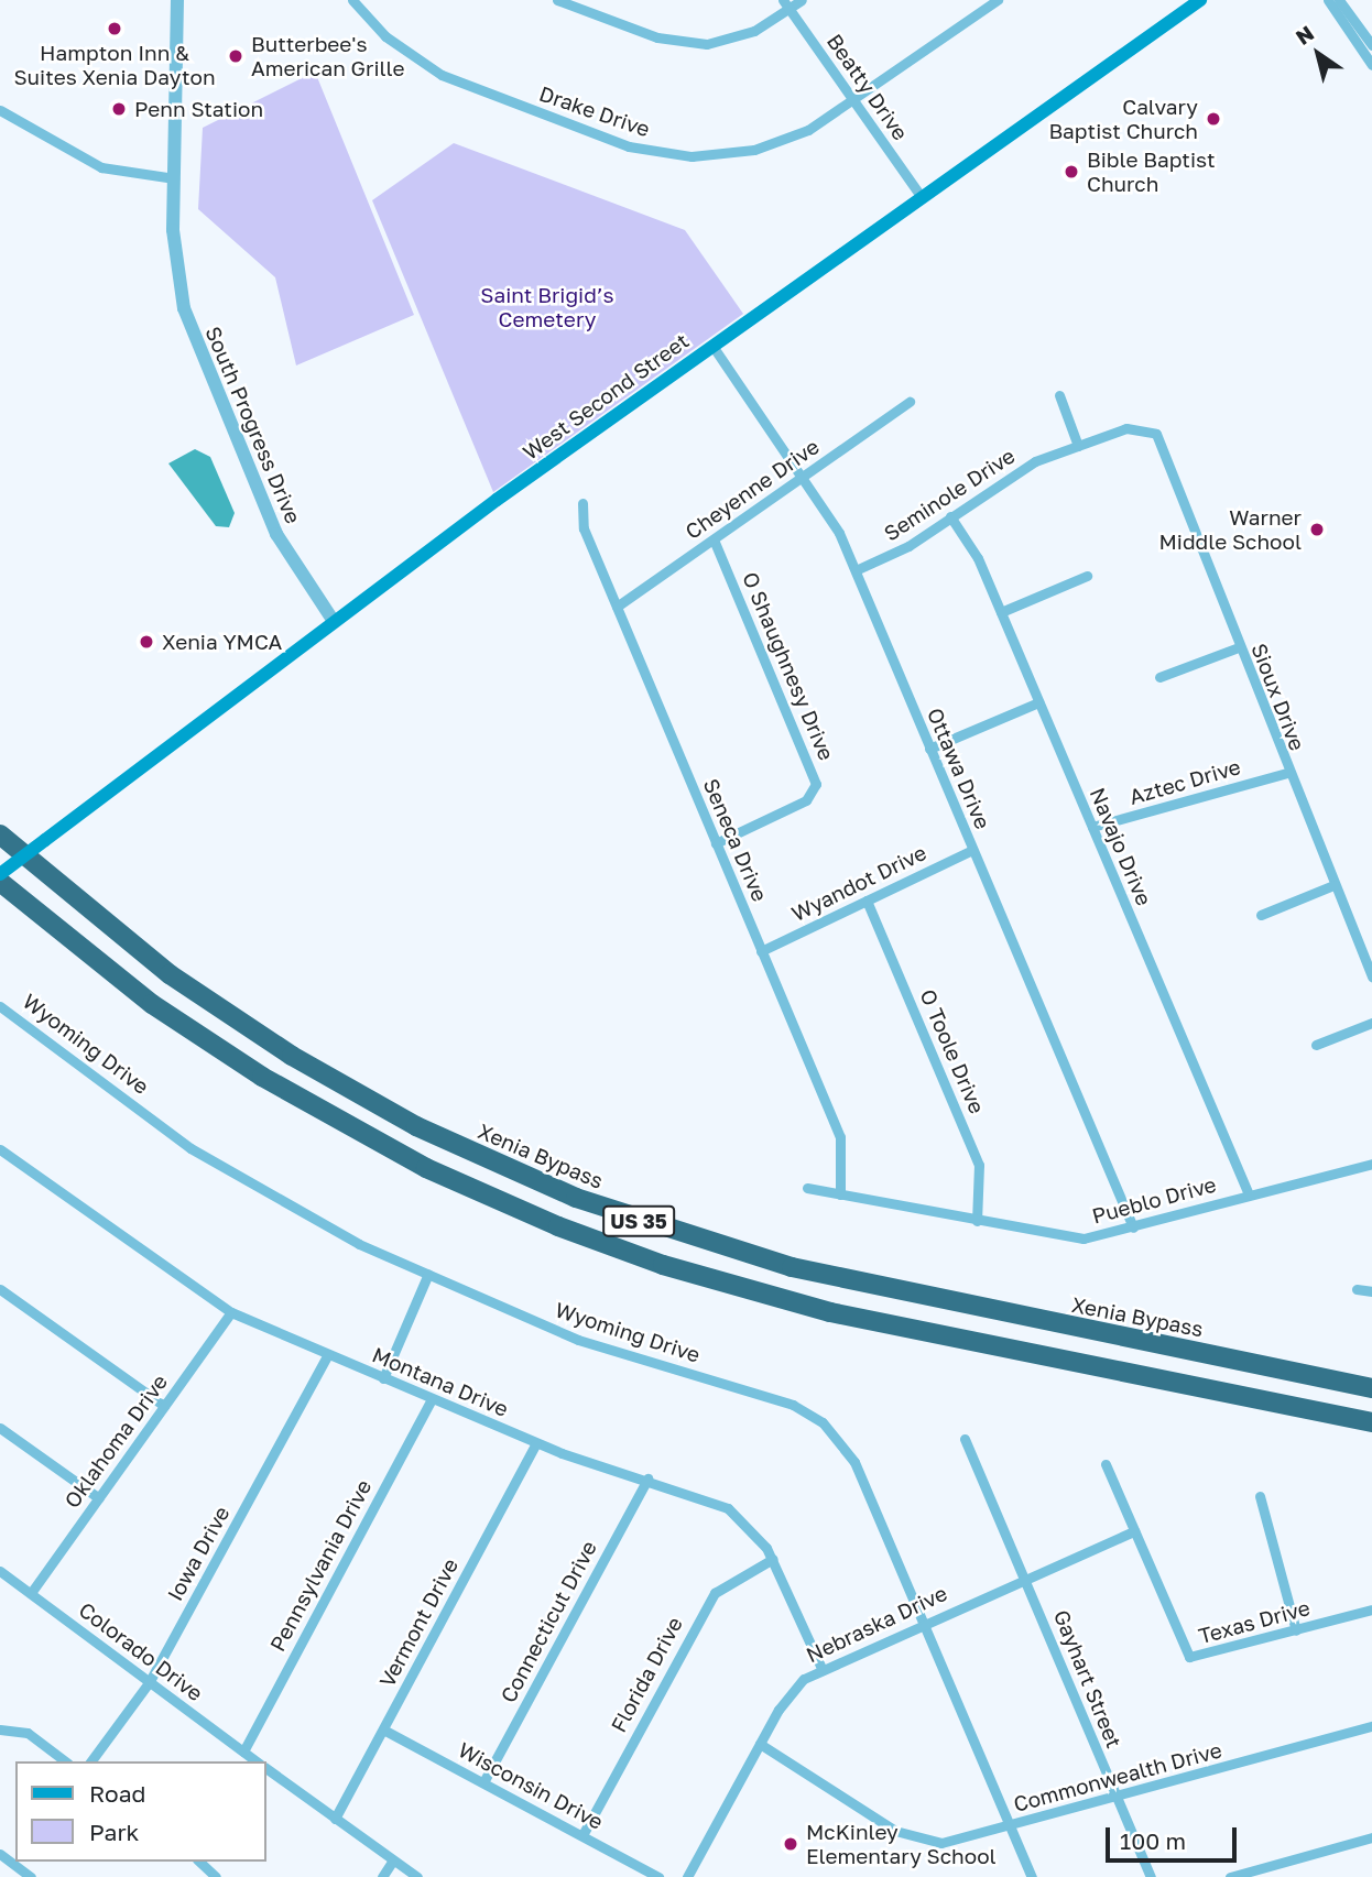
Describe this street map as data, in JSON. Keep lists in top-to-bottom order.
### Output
{
  "streets": {
    "highway": ["Xenia Bypass", "US 35"],
    "main road": ["West Second Street"],
    "street": [
      "Beatty Drive",
      "Drake Drive",
      "South Progress Drive",
      "Cheyenne Drive",
      "Seminole Drive",
      "O Shaughnesy Drive",
      "Sioux Drive",
      "Ottawa Drive",
      "Aztec Drive",
      "Seneca Drive",
      "Navajo Drive",
      "Wyandot Drive",
      "Wyoming Drive",
      "O Toole Drive",
      "Pueblo Drive",
      "Montana Drive",
      "Oklahoma Drive",
      "Iowa Drive",
      "Pennsylvania Drive",
      "Connecticut Drive",
      "Texas Drive",
      "Vermont Drive",
      "Nebraska Drive",
      "Colorado Drive",
      "Florida Drive",
      "Gayhart Street",
      "Commonwealth Drive",
      "Wisconsin Drive"
    ]
  },
  "crossings": [
    ["Beatty Drive", "Drake Drive"],
    ["Beatty Drive", "West Second Street"],
    ["West Second Street", "South Progress Drive"],
    ["West Second Street", "Ottawa Drive"],
    ["Cheyenne Drive", "O Shaughnesy Drive"],
    ["Cheyenne Drive", "Ottawa Drive"],
    ["Cheyenne Drive", "Seneca Drive"],
    ["Seminole Drive", "Sioux Drive"],
    ["Seminole Drive", "Ottawa Drive"],
    ["Seminole Drive", "Navajo Drive"],
    ["O Shaughnesy Drive", "Seneca Drive"],
    ["Sioux Drive", "Aztec Drive"],
    ["Ottawa Drive", "Wyandot Drive"],
    ["Ottawa Drive", "Pueblo Drive"],
    ["Aztec Drive", "Navajo Drive"],
    ["Seneca Drive", "Wyandot Drive"],
    ["Seneca Drive", "Pueblo Drive"],
    ["Navajo Drive", "Pueblo Drive"],
    ["Wyandot Drive", "O Toole Drive"],
    ["Wyoming Drive", "Nebraska Drive"],
    ["Wyoming Drive", "Commonwealth Drive"],
    ["O Toole Drive", "Pueblo Drive"],
    ["Montana Drive", "Oklahoma Drive"],
    ["Montana Drive", "Iowa Drive"],
    ["Montana Drive", "Pennsylvania Drive"],
    ["Montana Drive", "Connecticut Drive"],
    ["Montana Drive", "Vermont Drive"],
    ["Montana Drive", "Nebraska Drive"],
    ["Montana Drive", "Florida Drive"],
    ["Oklahoma Drive", "Colorado Drive"],
    ["Iowa Drive", "Colorado Drive"],
    ["Pennsylvania Drive", "Colorado Drive"],
    ["Connecticut Drive", "Wisconsin Drive"],
    ["Texas Drive", "Nebraska Drive"],
    ["Vermont Drive", "Colorado Drive"],
    ["Vermont Drive", "Wisconsin Drive"],
    ["Nebraska Drive", "Gayhart Street"],
    ["Nebraska Drive", "Commonwealth Drive"],
    ["Florida Drive", "Wisconsin Drive"],
    ["Gayhart Street", "Commonwealth Drive"]
  ],
  "parks": ["Saint Brigid’s Cemetery"],
  "places": [
    "Hampton Inn & Suites Xenia Dayton",
    "Butterbee's American Grille",
    "Penn Station",
    "Calvary Baptist Church",
    "Bible Baptist Church",
    "Warner Middle School",
    "Xenia YMCA",
    "McKinley Elementary School"
  ],
  "legend": ["Road", "Park"],
  "scale_bar": "100 m",
  "north": "top left"
}
